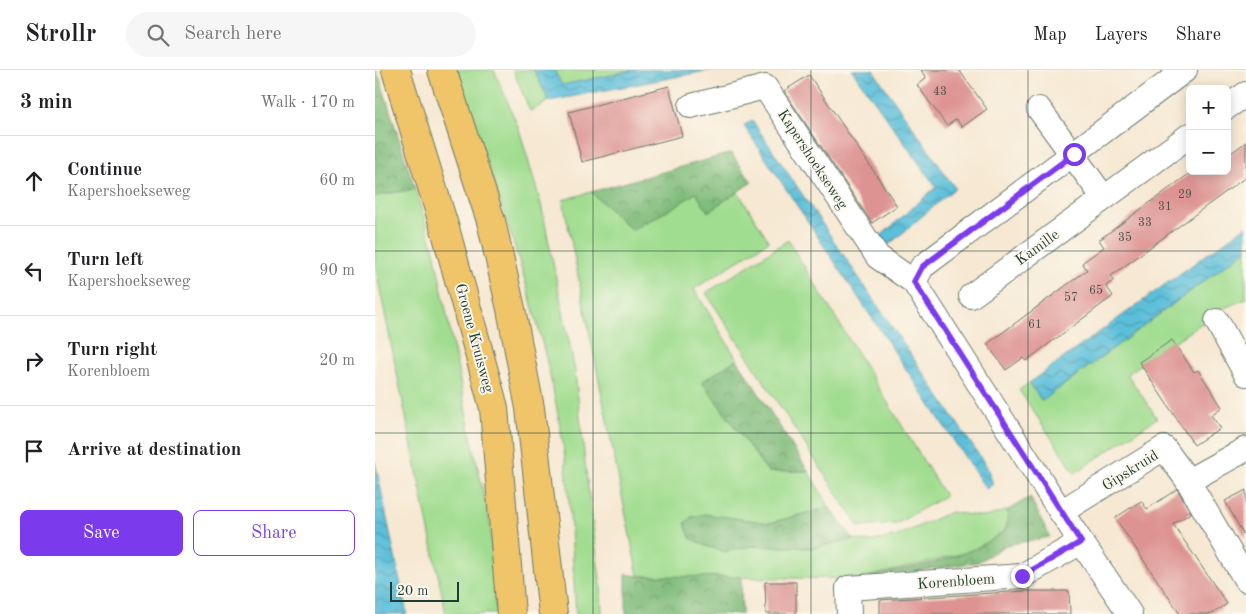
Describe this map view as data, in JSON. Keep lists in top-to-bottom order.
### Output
{
  "streets": {
    "main road": ["Groene Kruisweg"],
    "street": [
      "Kapershoekseweg",
      "Kamille",
      "Gipskruid",
      "Korenbloem"
    ]
  },
  "crossings": [
    ["Kapershoekseweg", "Gipskruid"],
    ["Kapershoekseweg", "Korenbloem"]
  ],
  "house_numbers": [
    "43",
    "29",
    "31",
    "33",
    "35",
    "65",
    "57",
    "61"
  ],
  "scale_bar": "20 m",
  "page": {
    "header": "Strollr",
    "search": "Search here",
    "nav": ["Map", "Layers", "Share"],
    "heading": ["3 min", "Walk · 170 m"],
    "map_buttons": ["+", "−"],
    "list": [
      ["Continue", "Kapershoekseweg", "60 m"],
      ["Turn left", "Kapershoekseweg", "90 m"],
      ["Turn right", "Korenbloem", "20 m"],
      "Arrive at destination"
    ],
    "buttons": ["Save", "Share"],
    "scale": "20 m"
  }
}
